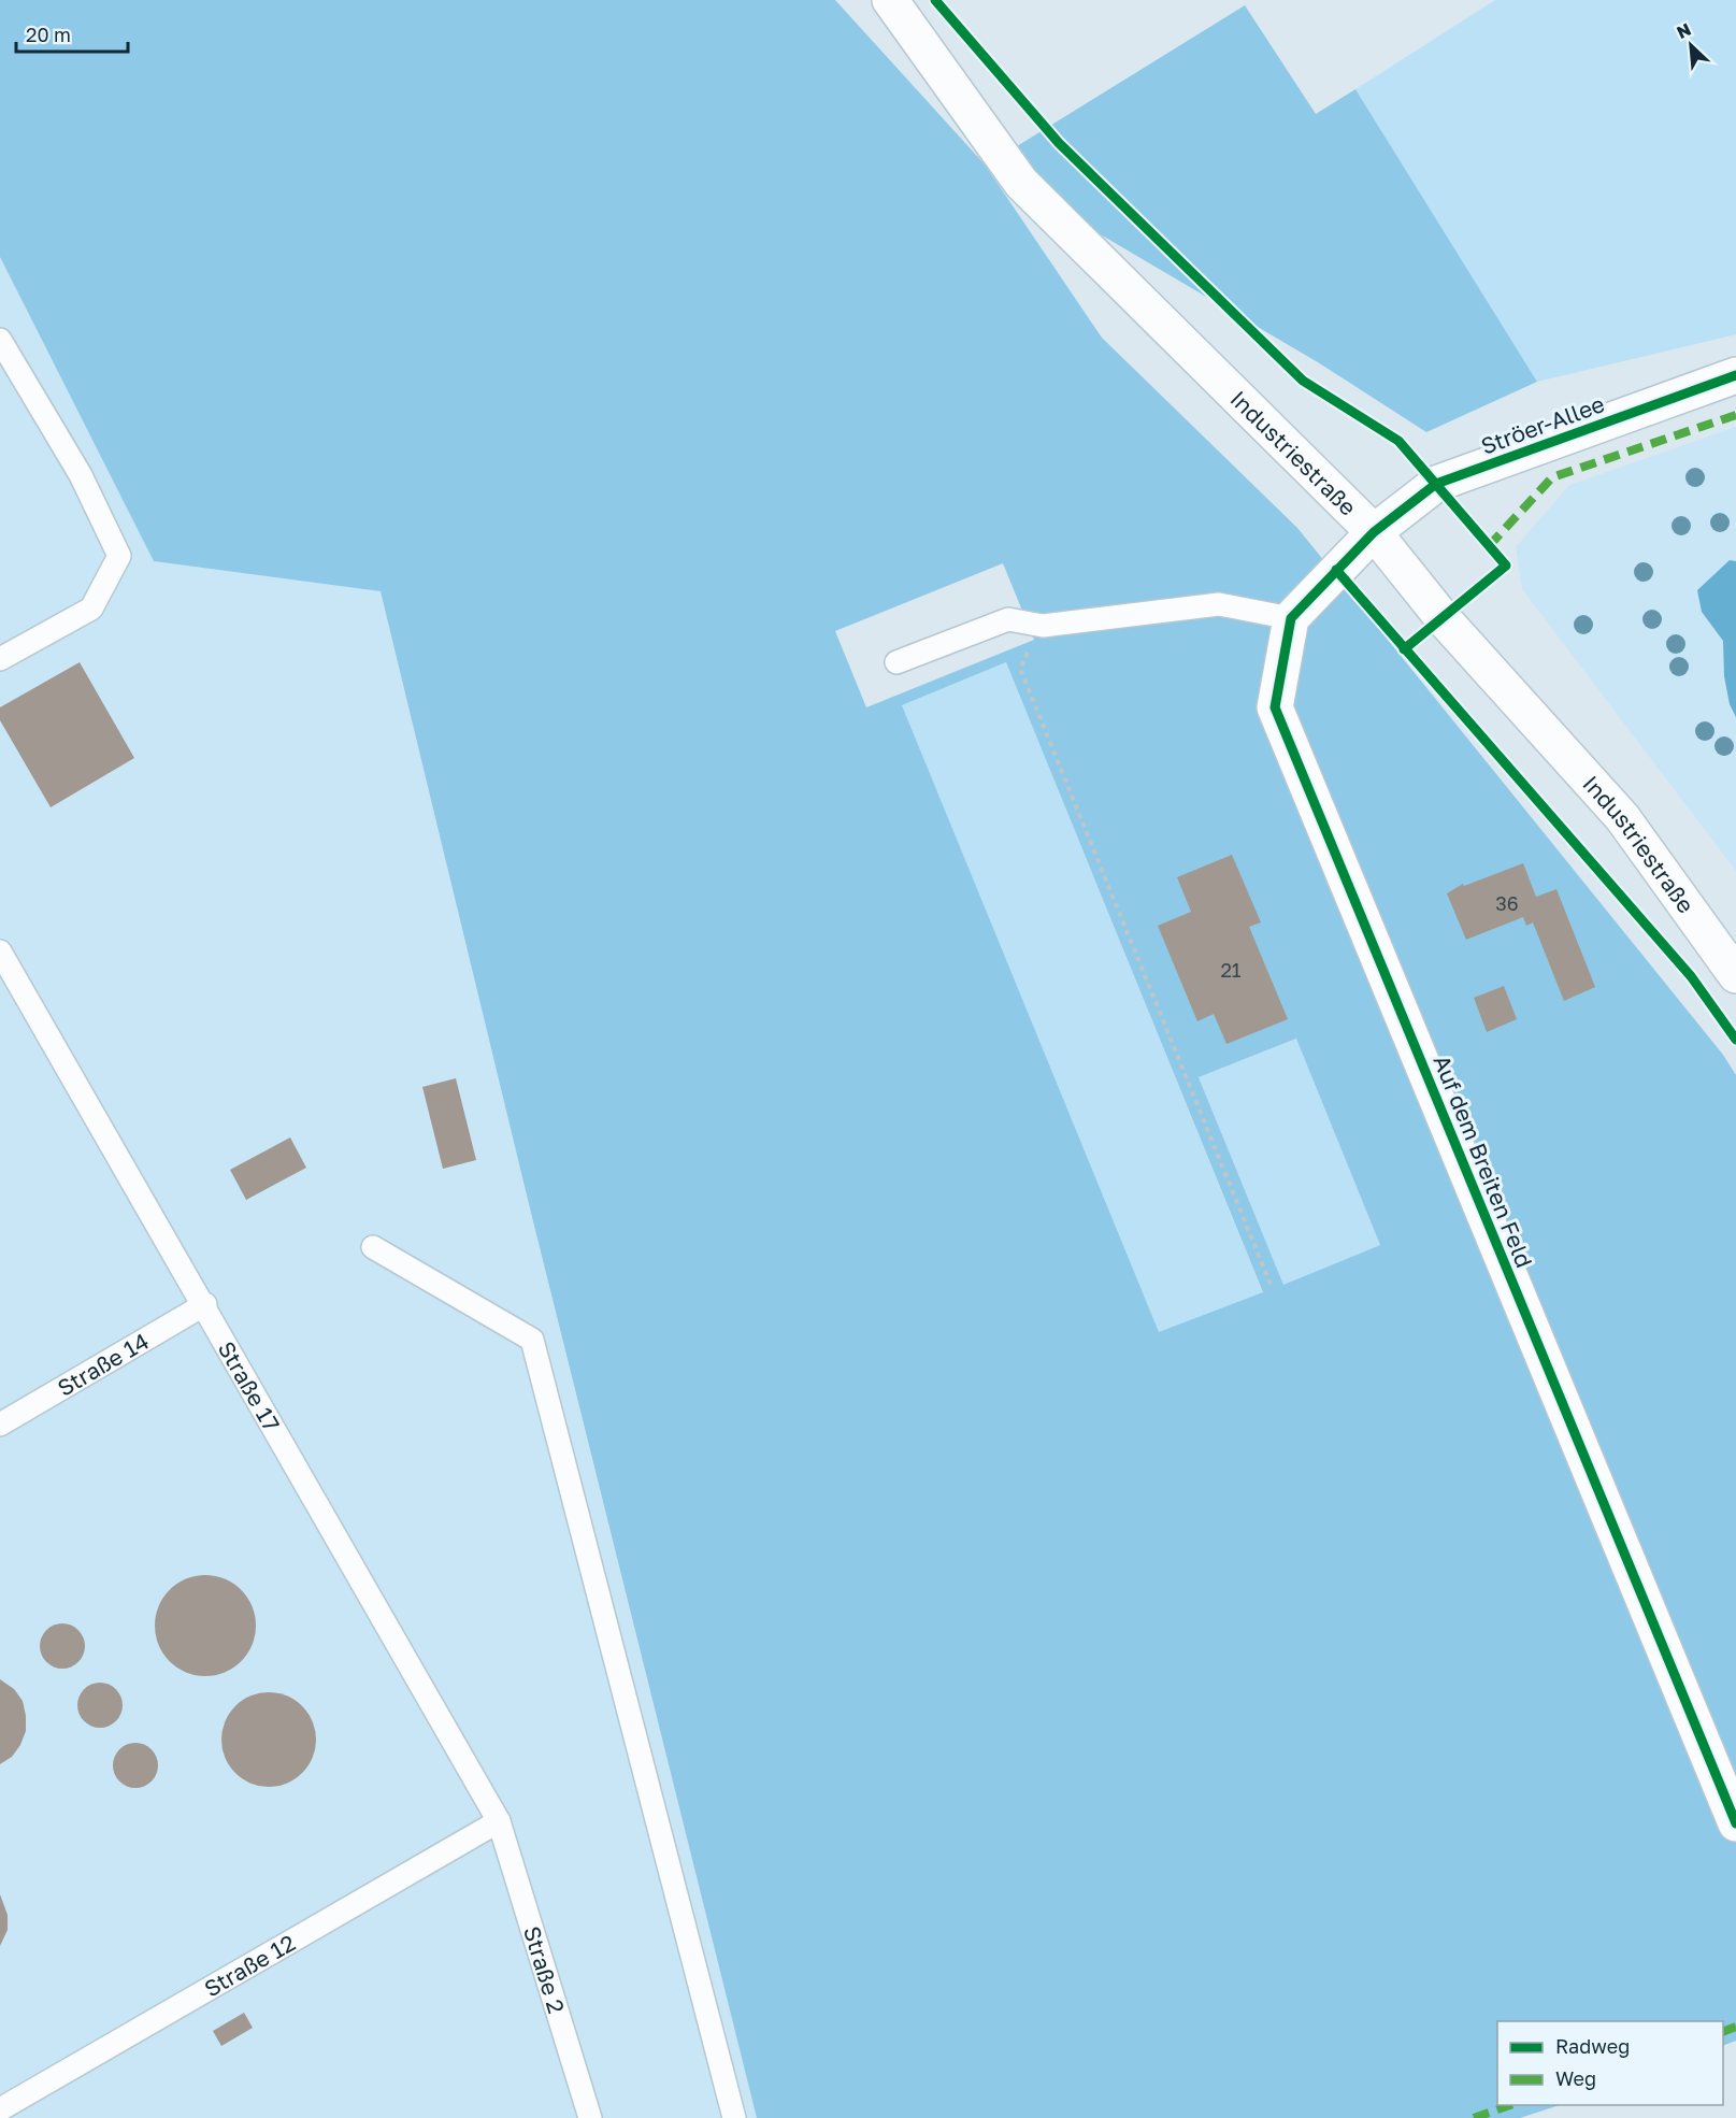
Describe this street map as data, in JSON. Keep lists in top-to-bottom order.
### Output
{
  "streets": {
    "street": ["Ströer-Allee", "Industriestraße", "Auf dem Breiten Feld"],
    "lane": [
      "Straße 14",
      "Straße 17",
      "Straße 12",
      "Straße 2"
    ]
  },
  "crossings": [
    ["Ströer-Allee", "Industriestraße"],
    ["Straße 14", "Straße 17"],
    ["Straße 17", "Straße 12"],
    ["Straße 17", "Straße 2"],
    ["Straße 12", "Straße 2"]
  ],
  "house_numbers": ["36", "21"],
  "legend": ["Radweg", "Weg"],
  "scale_bar": "20 m",
  "north": "top left"
}
